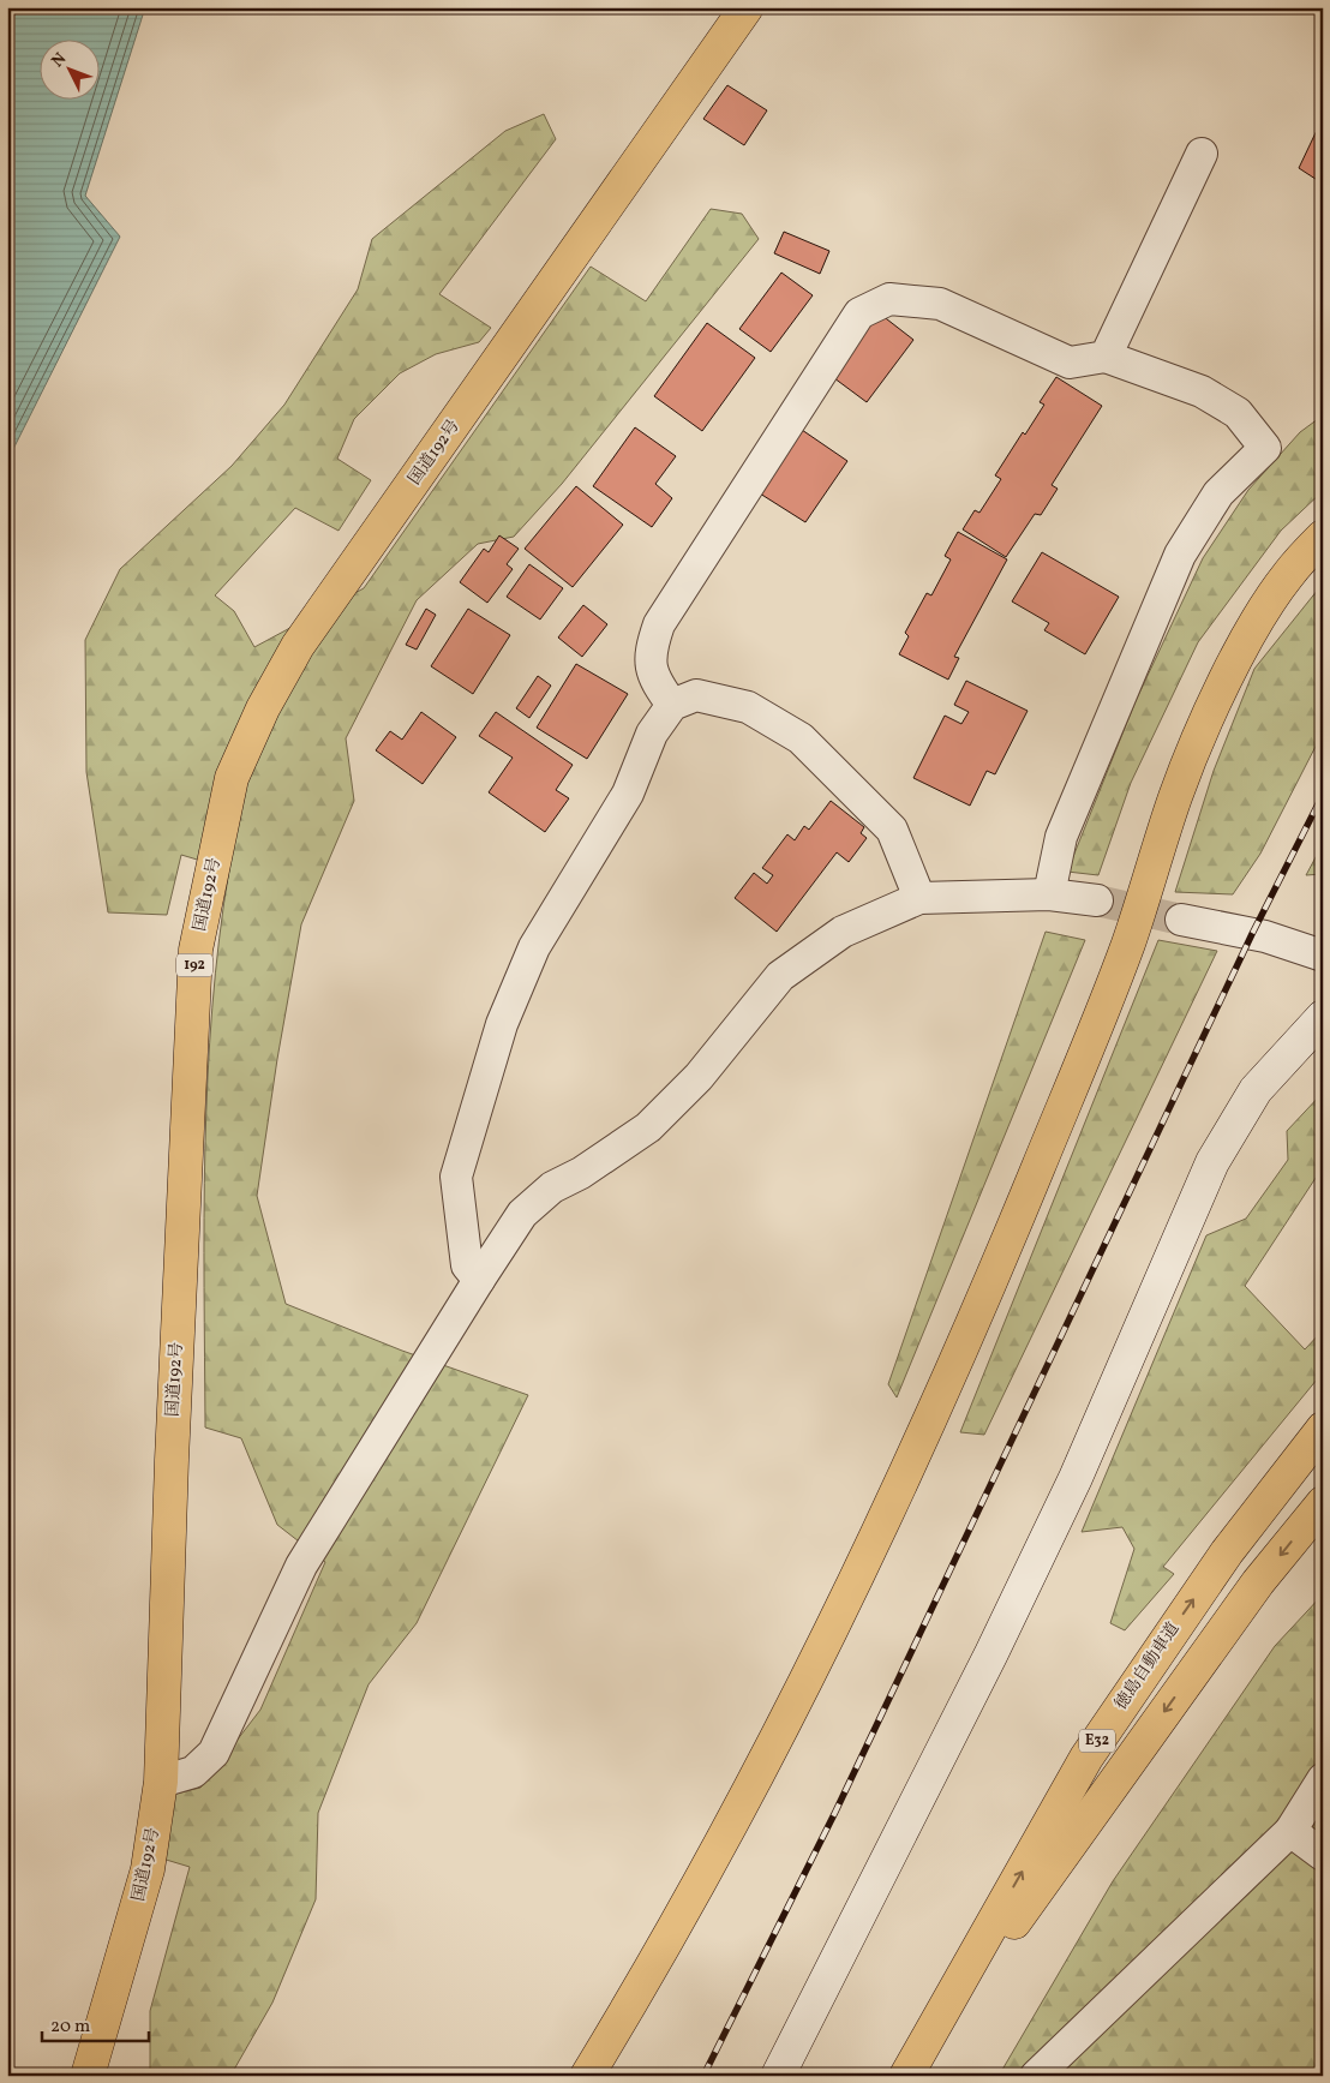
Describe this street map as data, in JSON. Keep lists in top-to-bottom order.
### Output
{
  "streets": {
    "highway": [
      "国道192号",
      "192",
      "徳島自動車道",
      "E32"
    ]
  },
  "scale_bar": "20 m",
  "north": "top left"
}
